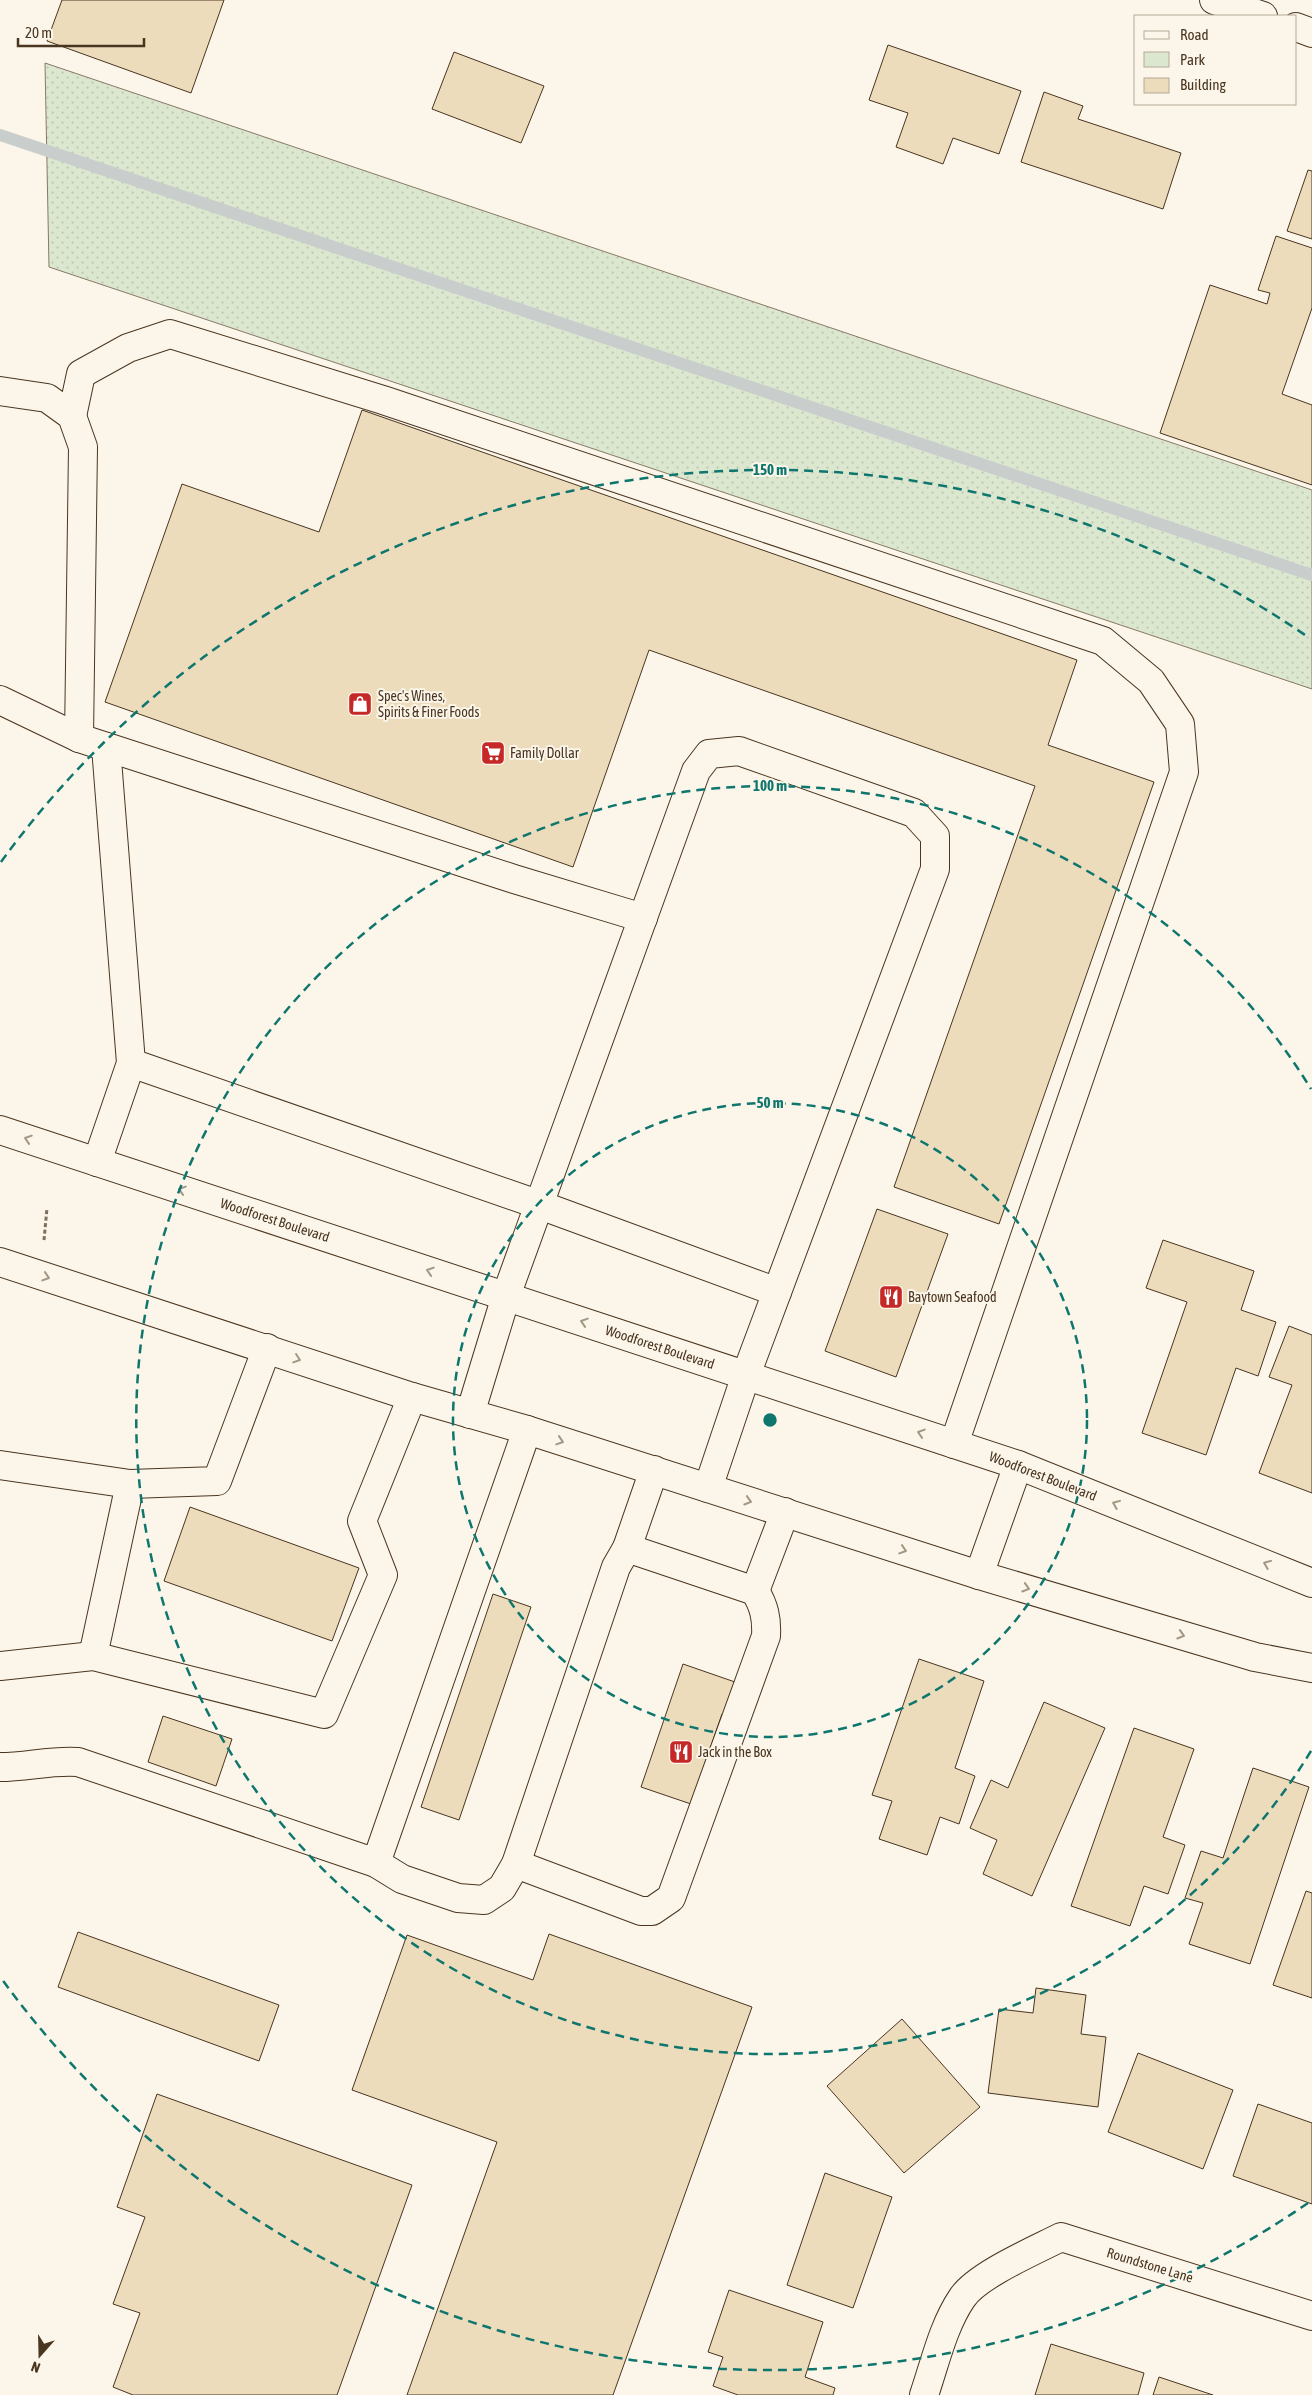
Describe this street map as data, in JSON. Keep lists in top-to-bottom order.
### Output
{
  "streets": {
    "main road": ["Woodforest Boulevard", "Roundstone Lane"]
  },
  "places": {
    "shop": ["Spec's Wines, Spirits & Finer Foods"],
    "supermarket": ["Family Dollar"],
    "restaurant": ["Baytown Seafood", "Jack in the Box"]
  },
  "legend": ["Road", "Park", "Building"],
  "scale_bar": "20 m",
  "north": "bottom",
  "rings": ["150 m", "100 m", "50 m"]
}
